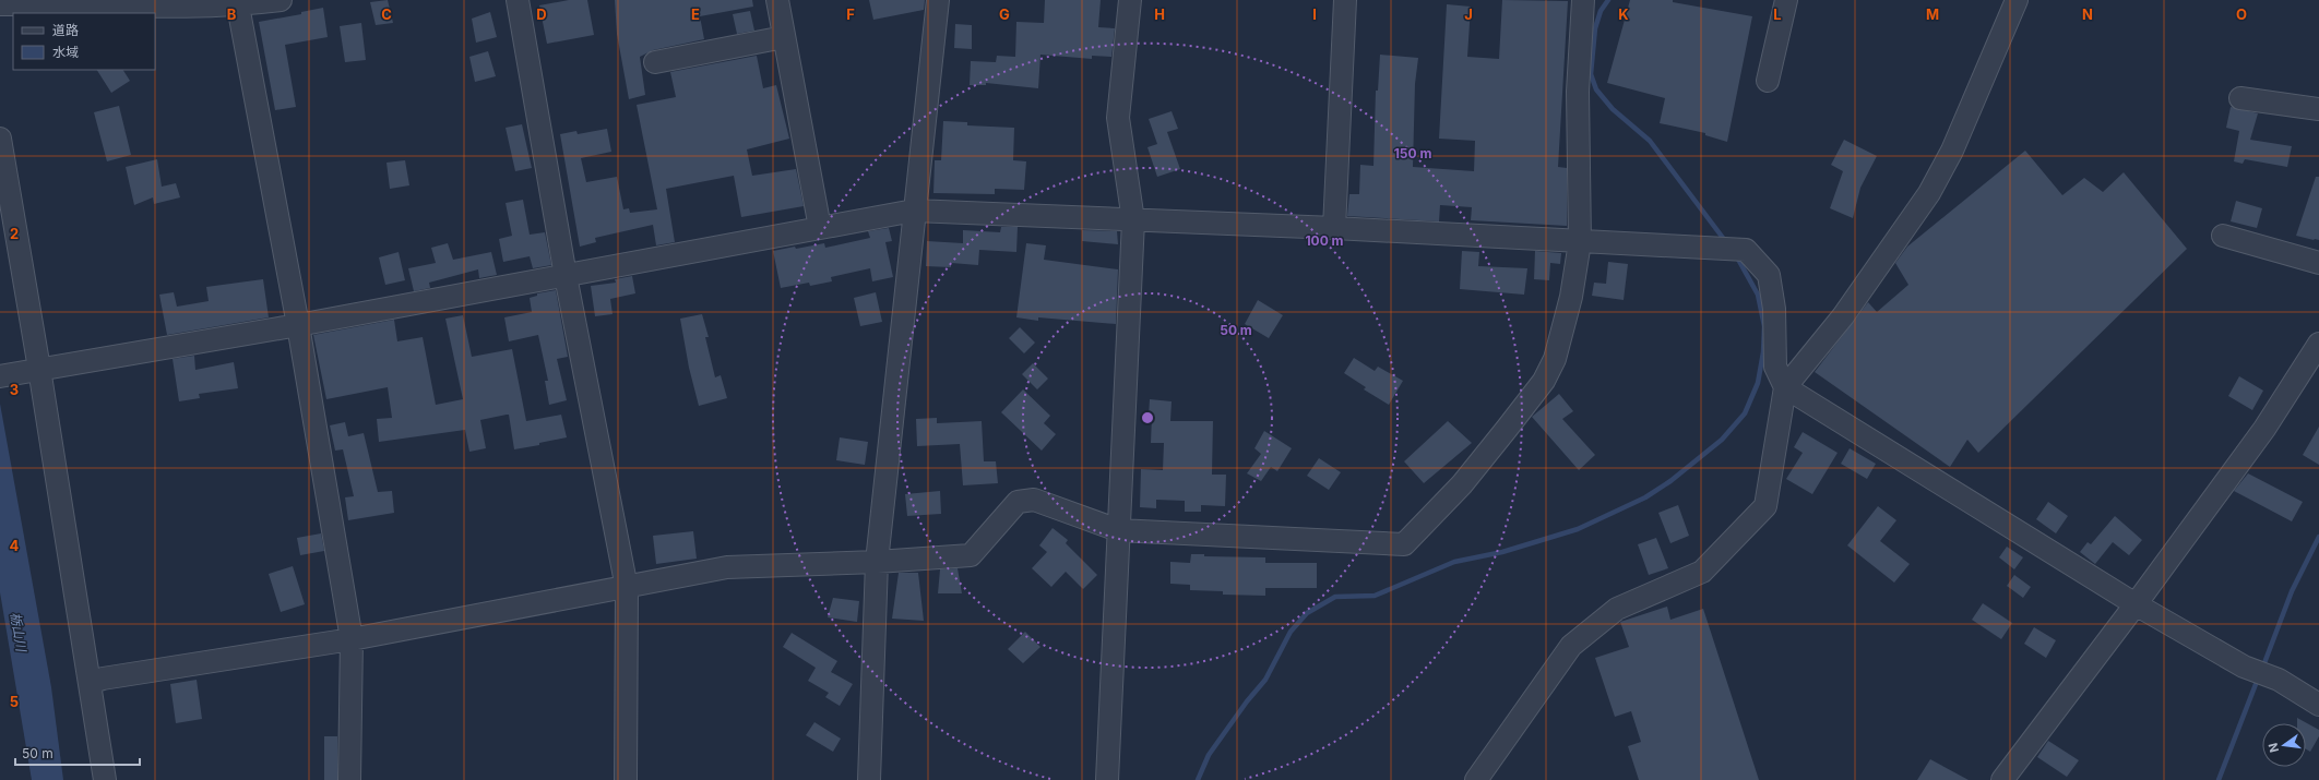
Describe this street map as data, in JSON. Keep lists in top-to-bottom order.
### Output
{
  "water": ["栃山川"],
  "legend": ["道路", "水域"],
  "scale_bar": "50 m",
  "north": "left",
  "grid": {
    "columns": [
      "B",
      "C",
      "D",
      "E",
      "F",
      "G",
      "H",
      "I",
      "J",
      "K",
      "L",
      "M",
      "N",
      "O"
    ],
    "rows": [
      "2",
      "3",
      "4",
      "5"
    ]
  },
  "rings": ["150 m", "100 m", "50 m"]
}
